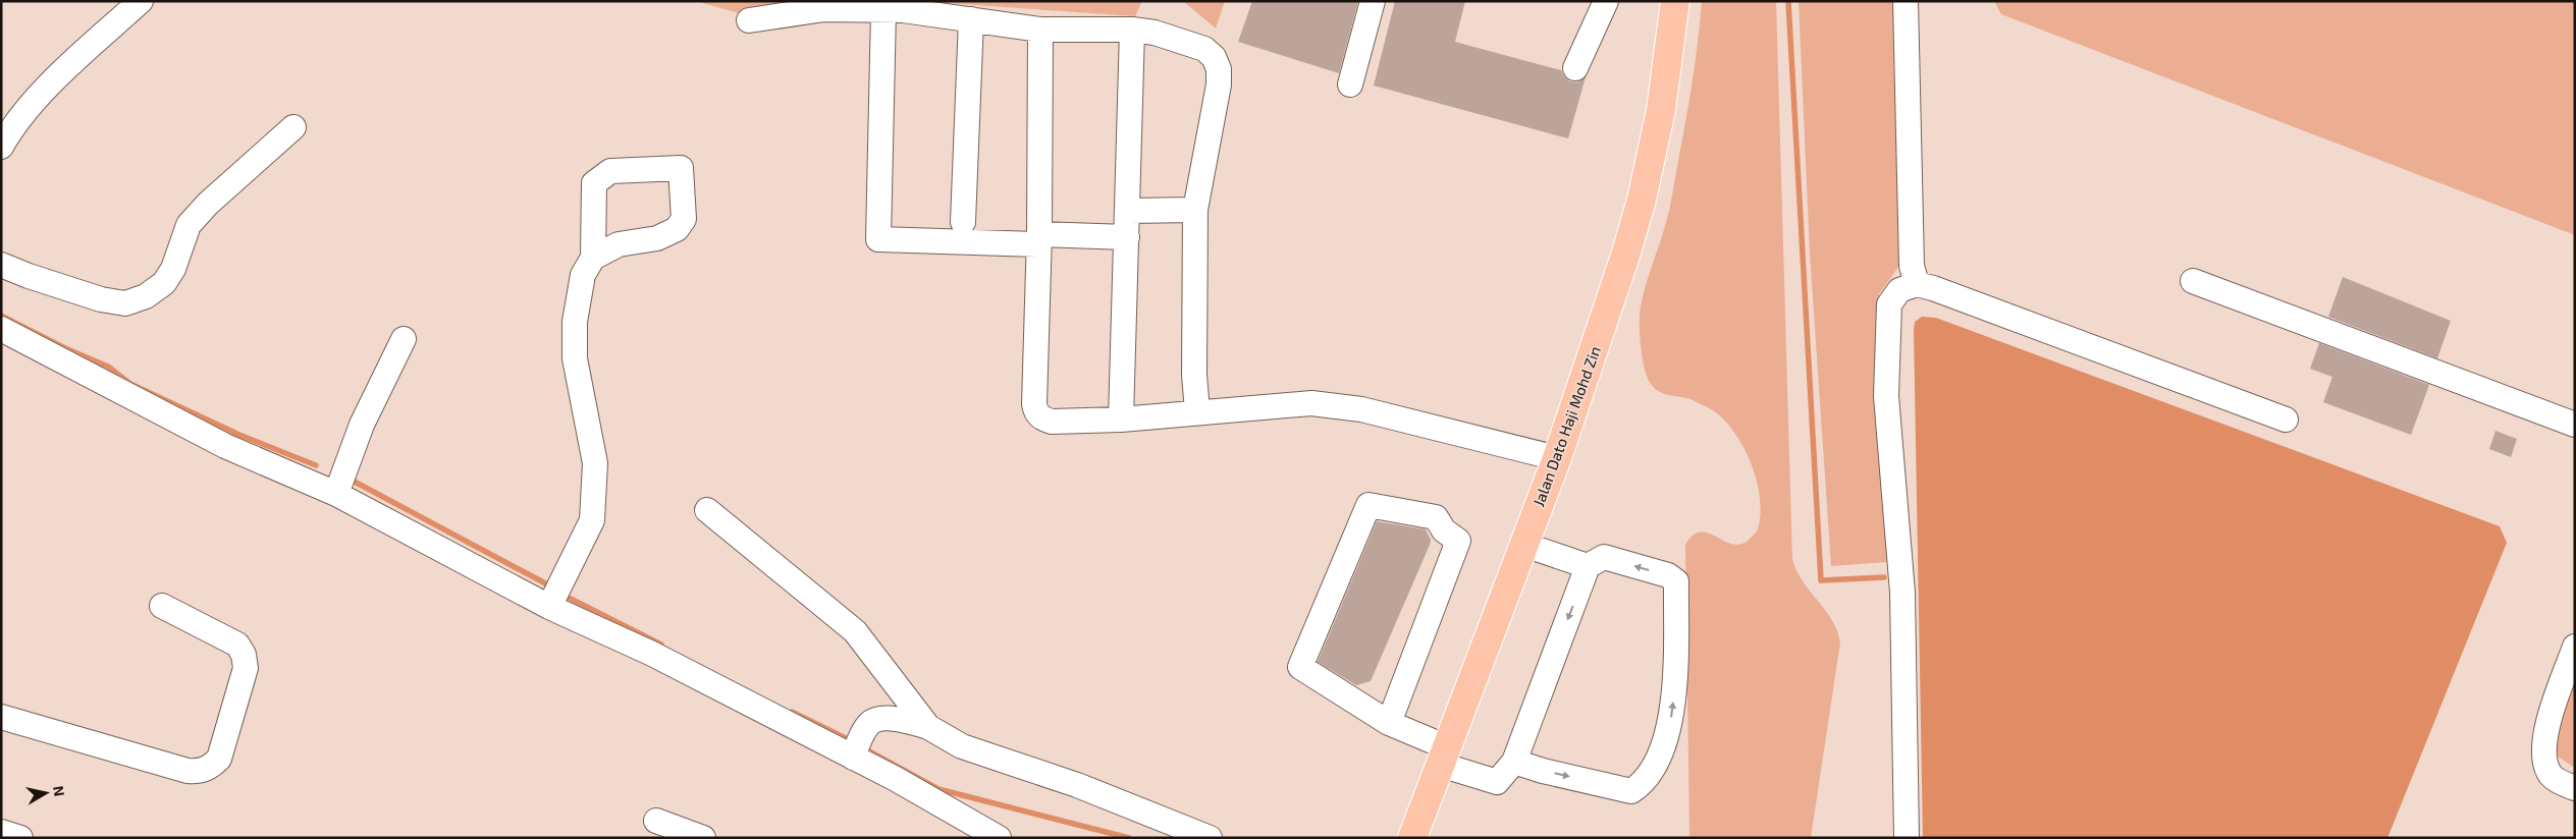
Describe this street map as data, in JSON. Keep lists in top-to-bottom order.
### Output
{
  "streets": {
    "main road": ["Jalan Dato Haji Mohd Zin"]
  },
  "north": "right"
}
